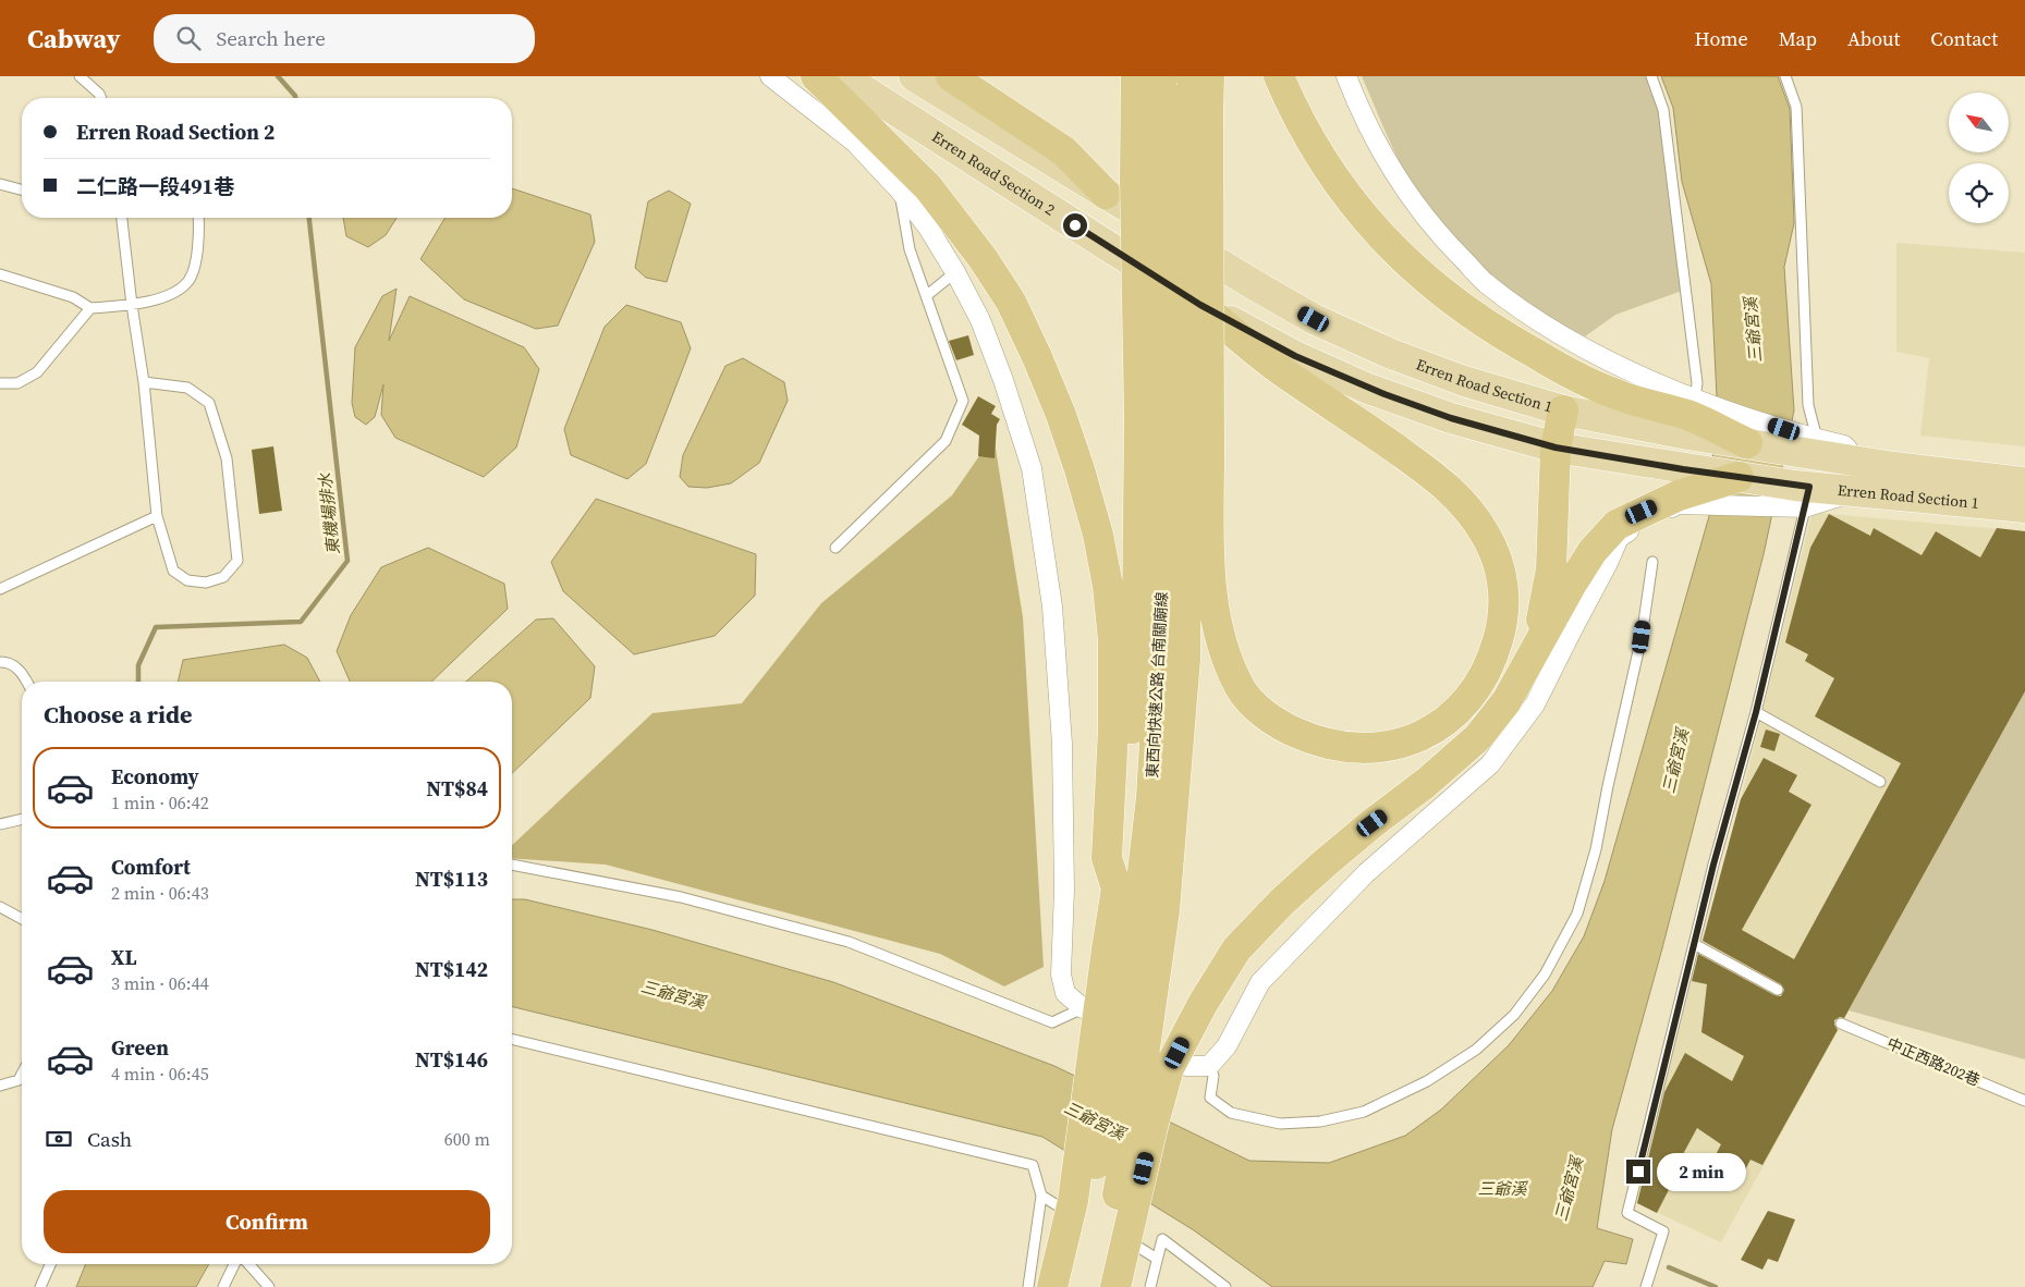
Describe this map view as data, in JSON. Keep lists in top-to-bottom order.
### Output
{
  "streets": {
    "highway": ["東西向快速公路 台南關廟線"],
    "main road": ["Erren Road Section 2", "Erren Road Section 1"],
    "lane": ["中正西路202巷"]
  },
  "water": ["三爺宮溪", "東機場排水", "三爺溪"],
  "north": "top left",
  "page": {
    "header": "Cabway",
    "search": "Search here",
    "nav": [
      "Home",
      "Map",
      "About",
      "Contact"
    ],
    "banner": ["Erren Road Section 2", "二仁路一段491巷"],
    "heading": "Choose a ride",
    "list": [
      {
        "name": "Economy",
        "note": "1 min · 06:42",
        "value": "NT$84"
      },
      {
        "name": "Comfort",
        "note": "2 min · 06:43",
        "value": "NT$113"
      },
      {
        "name": "XL",
        "note": "3 min · 06:44",
        "value": "NT$142"
      },
      {
        "name": "Green",
        "note": "4 min · 06:45",
        "value": "NT$146"
      }
    ],
    "pay": ["Cash", "600 m"],
    "bubble": "2 min",
    "buttons": "Confirm"
  }
}
